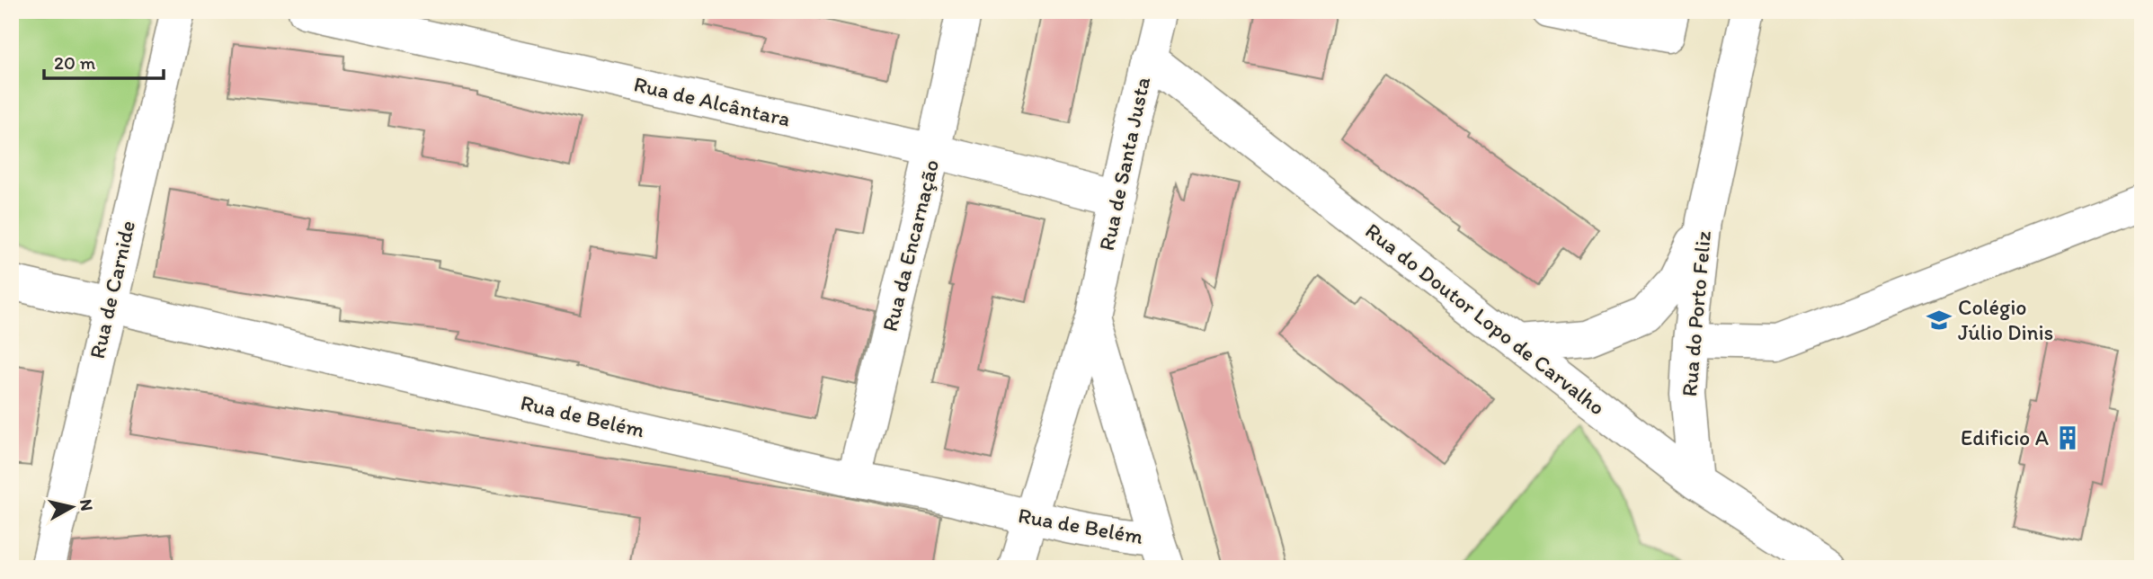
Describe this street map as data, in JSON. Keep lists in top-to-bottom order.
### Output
{
  "streets": {
    "street": [
      "Rua de Alcântara",
      "Rua de Santa Justa",
      "Rua da Encarnação",
      "Rua de Carnide",
      "Rua do Porto Feliz",
      "Rua do Doutor Lopo de Carvalho",
      "Rua de Belém"
    ]
  },
  "crossings": [
    ["Rua de Alcântara", "Rua de Santa Justa"],
    ["Rua de Alcântara", "Rua da Encarnação"],
    ["Rua de Santa Justa", "Rua do Doutor Lopo de Carvalho"],
    ["Rua de Santa Justa", "Rua de Belém"],
    ["Rua da Encarnação", "Rua de Belém"],
    ["Rua de Carnide", "Rua de Belém"],
    ["Rua do Porto Feliz", "Rua do Doutor Lopo de Carvalho"]
  ],
  "places": {
    "school or university": ["Colégio Júlio Dinis"],
    "building": ["Edificio A"]
  },
  "scale_bar": "20 m",
  "north": "right"
}
